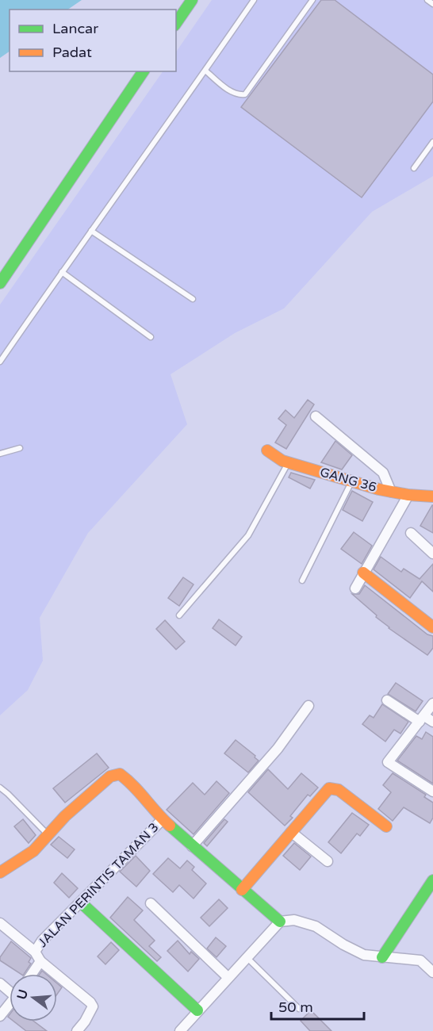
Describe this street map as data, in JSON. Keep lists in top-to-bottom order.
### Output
{
  "streets": {
    "street": ["GANG 36", "JALAN PERINTIS TAMAN 3"]
  },
  "legend": ["Lancar", "Padat"],
  "scale_bar": "50 m",
  "north": "left"
}
